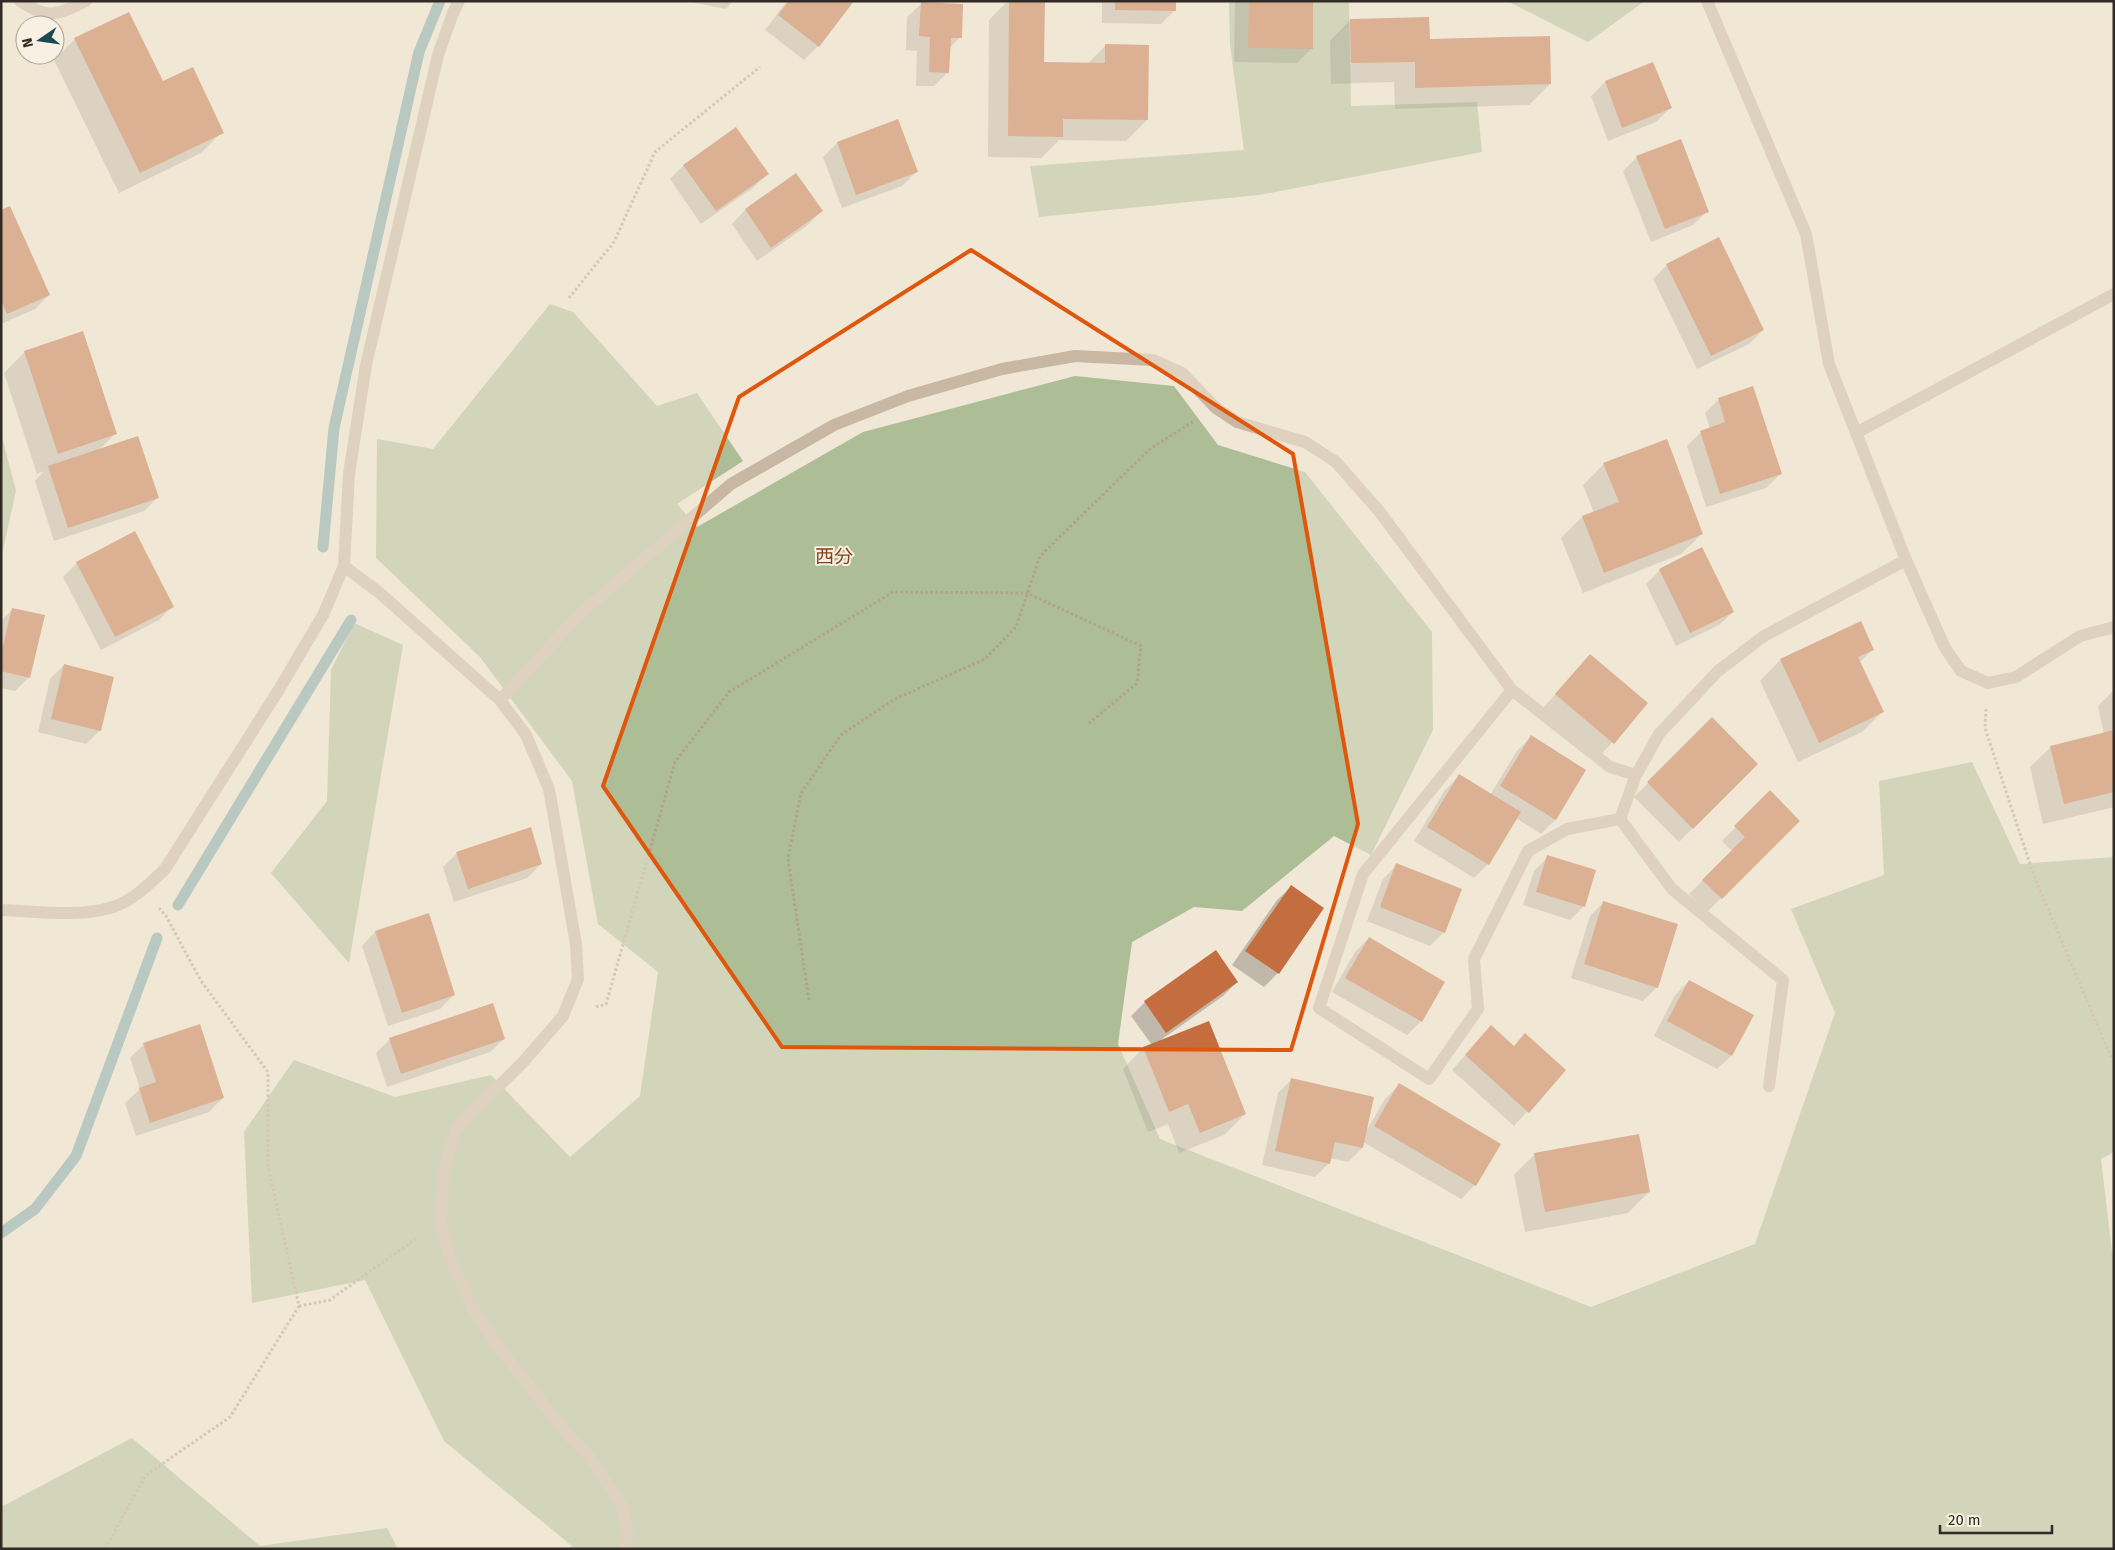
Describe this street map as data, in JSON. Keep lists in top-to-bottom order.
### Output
{
  "districts": ["西分"],
  "scale_bar": "20 m",
  "north": "left"
}
